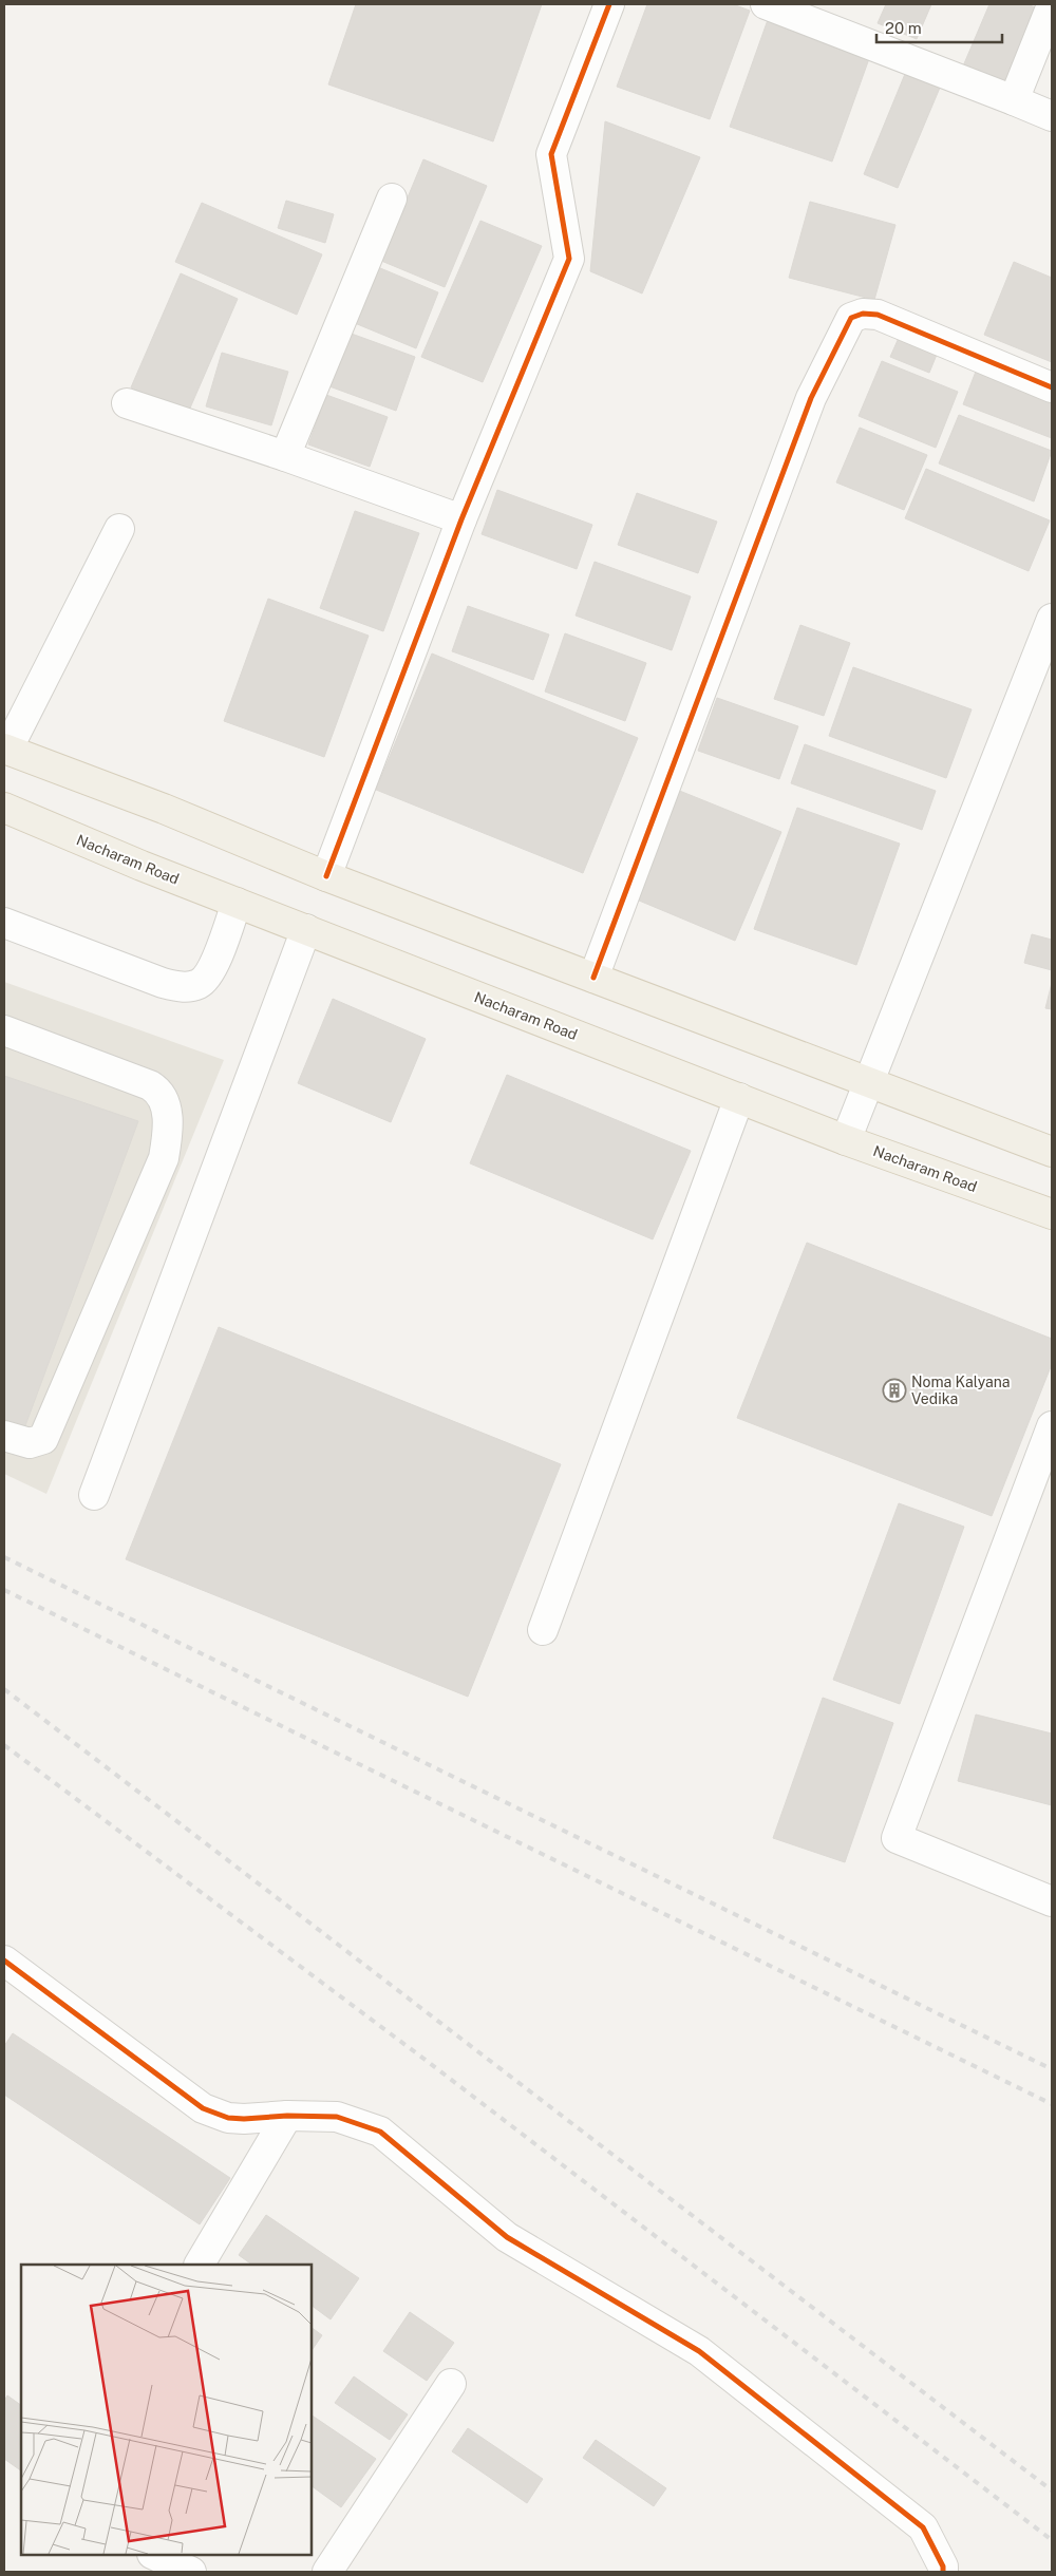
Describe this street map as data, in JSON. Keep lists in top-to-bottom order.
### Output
{
  "streets": {
    "main road": ["Nacharam Road"]
  },
  "places": {
    "building": ["Noma Kalyana Vedika"]
  },
  "scale_bar": "20 m"
}
